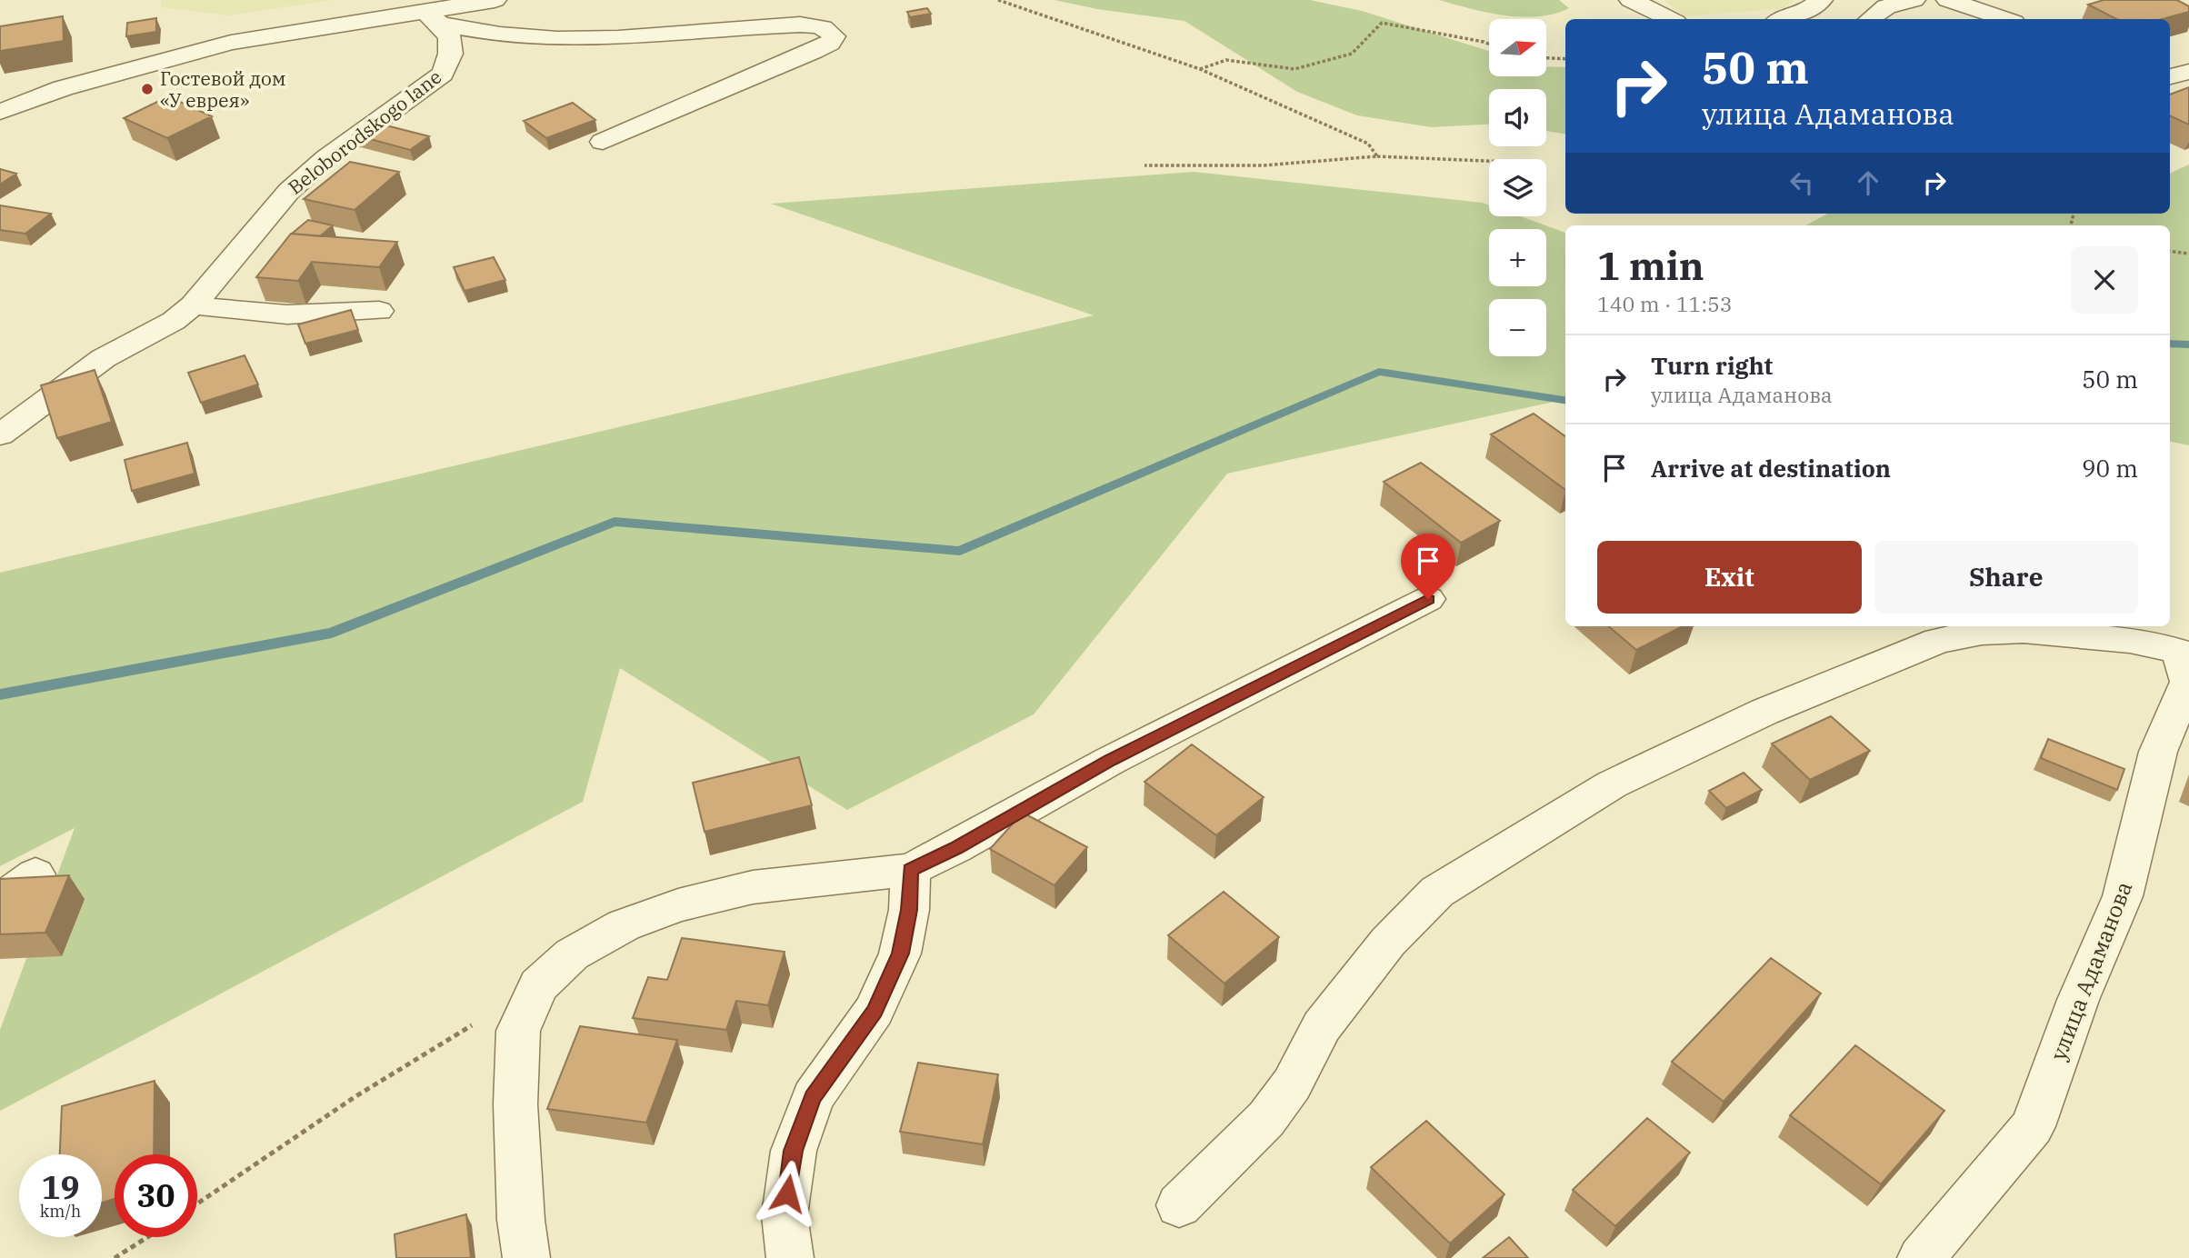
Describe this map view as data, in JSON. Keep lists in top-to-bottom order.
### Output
{
  "streets": {
    "street": ["Beloborodskogo lane", "улица Адаманова"]
  },
  "places": ["Гостевой дом «У еврея»"],
  "north": "right",
  "page": {
    "map_buttons": ["+", "−"],
    "turn": ["50 m", "улица Адаманова"],
    "heading": ["1 min", "140 m · 11:53"],
    "list": [
      {
        "name": "Turn right",
        "note": "улица Адаманова",
        "value": "50 m"
      },
      {
        "name": "Arrive at destination",
        "value": "90 m"
      }
    ],
    "buttons": ["Exit", "Share"],
    "speed": "19 km/h",
    "limit": "30"
  }
}
